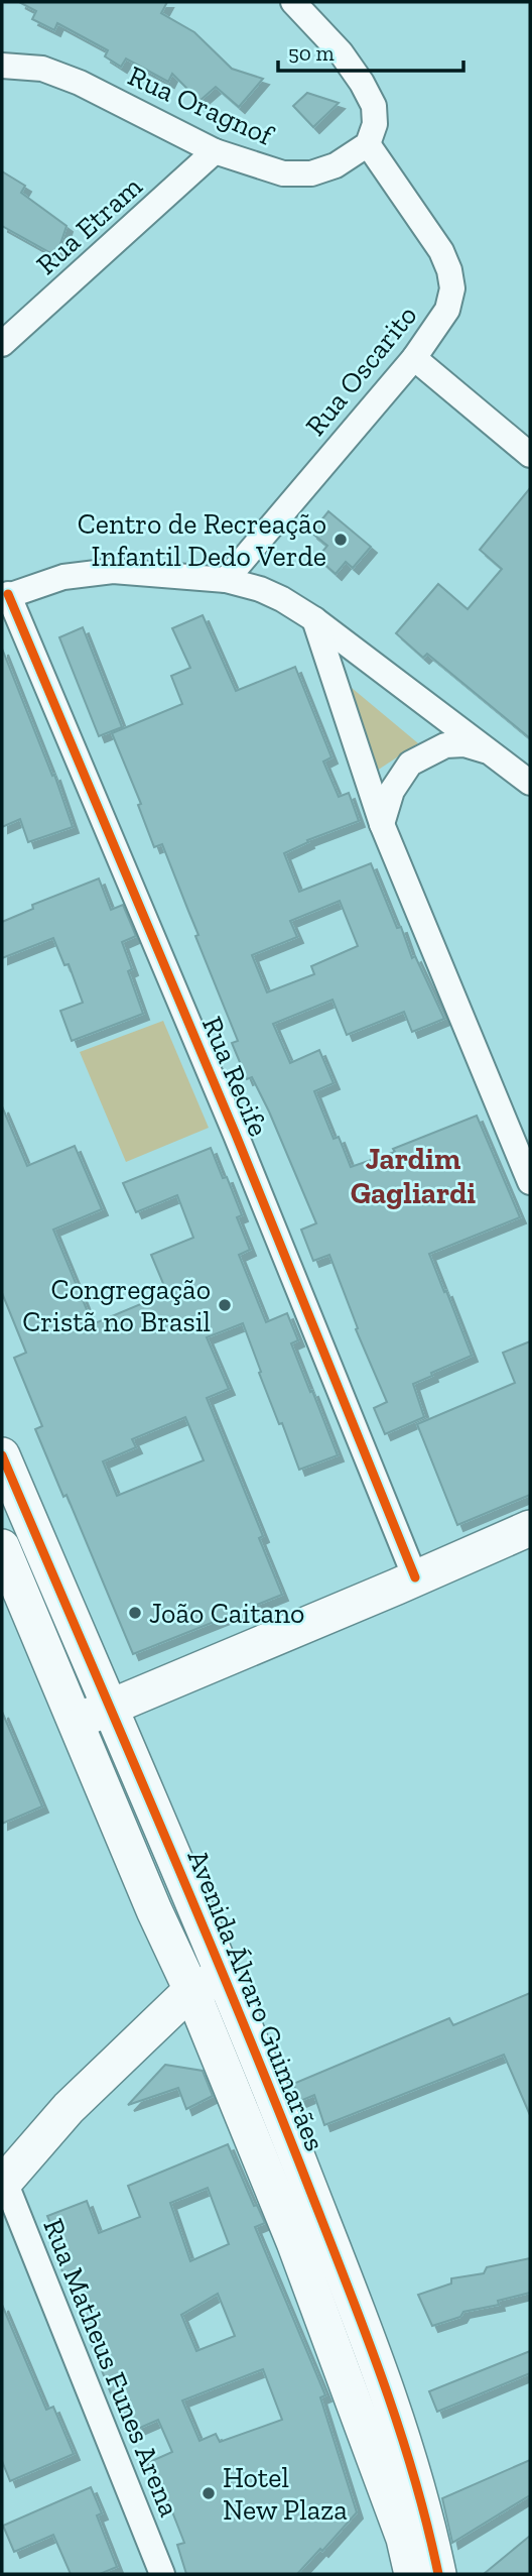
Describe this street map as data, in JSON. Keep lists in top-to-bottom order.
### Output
{
  "streets": {
    "street": [
      "Rua Oragnof",
      "Rua Etram",
      "Rua Oscarito",
      "Rua Recife",
      "Avenida Álvaro Guimarães",
      "Rua Matheus Funes Arena"
    ]
  },
  "crossings": [
    ["Rua Oragnof", "Rua Etram"],
    ["Rua Oragnof", "Rua Oscarito"]
  ],
  "districts": ["Jardim Gagliardi"],
  "places": [
    "Centro de Recreação Infantil Dedo Verde",
    "Congregação Cristã no Brasil",
    "João Caitano",
    "Hotel New Plaza"
  ],
  "scale_bar": "50 m"
}
